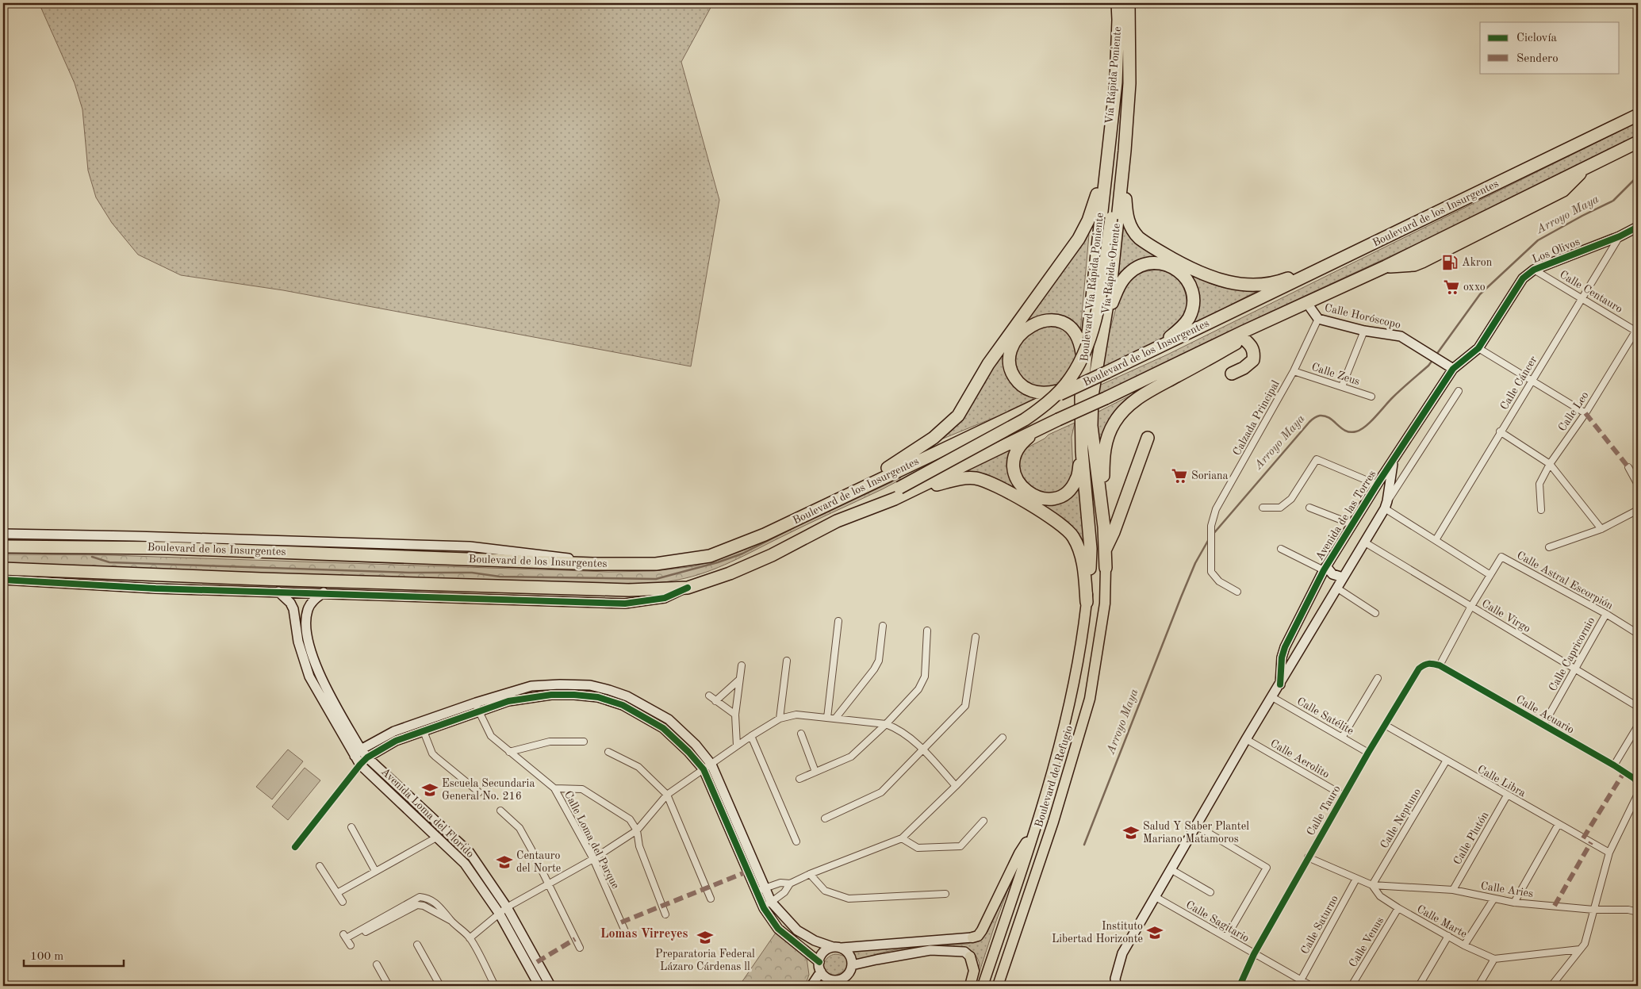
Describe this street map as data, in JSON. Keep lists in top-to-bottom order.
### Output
{
  "streets": {
    "highway": [
      "Vía Rápida Poniente",
      "Boulevard de los Insurgentes",
      "Vía Rápida Oriente",
      "Boulevard Vía Rápida Poniente"
    ],
    "main road": ["Boulevard del Refugio"],
    "street": [
      "Los Olivos",
      "Calle Centauro",
      "Calle Horóscopo",
      "Calle Zeus",
      "Calle Cáncer",
      "Calle Leo",
      "Calzada Principal",
      "Avenida de las Torres",
      "Calle Astral Escorpión",
      "Calle Virgo",
      "Calle Capricornio",
      "Calle Acuario",
      "Calle Satélite",
      "Calle Aerolito",
      "Calle Libra",
      "Calle Tauro",
      "Avenida Loma del Florido",
      "Calle Neptuno",
      "Calle Plutón",
      "Calle Loma del Parque",
      "Calle Aries",
      "Calle Sagitario",
      "Calle Marte",
      "Calle Saturno",
      "Calle Venus"
    ]
  },
  "crossings": [
    ["Vía Rápida Poniente", "Boulevard Vía Rápida Poniente"],
    ["Los Olivos", "Calle Centauro"],
    ["Los Olivos", "Calle Horóscopo"],
    ["Los Olivos", "Calle Cáncer"],
    ["Los Olivos", "Avenida de las Torres"],
    ["Boulevard Vía Rápida Poniente", "Boulevard del Refugio"],
    ["Calle Centauro", "Calle Cáncer"],
    ["Calle Centauro", "Calle Leo"],
    ["Calle Horóscopo", "Calzada Principal"],
    ["Calle Horóscopo", "Avenida de las Torres"],
    ["Calle Zeus", "Calzada Principal"],
    ["Avenida de las Torres", "Calle Virgo"],
    ["Avenida de las Torres", "Calle Satélite"],
    ["Avenida de las Torres", "Calle Aerolito"],
    ["Avenida de las Torres", "Calle Sagitario"],
    ["Calle Astral Escorpión", "Calle Capricornio"],
    ["Calle Virgo", "Calle Capricornio"],
    ["Calle Capricornio", "Calle Acuario"],
    ["Calle Acuario", "Calle Tauro"],
    ["Calle Satélite", "Calle Tauro"],
    ["Calle Aerolito", "Calle Tauro"],
    ["Calle Libra", "Calle Tauro"],
    ["Calle Libra", "Calle Neptuno"],
    ["Calle Libra", "Calle Plutón"],
    ["Calle Tauro", "Calle Sagitario"],
    ["Calle Tauro", "Calle Marte"],
    ["Calle Neptuno", "Calle Aries"],
    ["Calle Neptuno", "Calle Marte"],
    ["Calle Plutón", "Calle Aries"],
    ["Calle Aries", "Calle Marte"],
    ["Calle Sagitario", "Calle Saturno"],
    ["Calle Marte", "Calle Saturno"],
    ["Calle Marte", "Calle Venus"]
  ],
  "districts": ["Lomas Virreyes"],
  "water": ["Arroyo Maya"],
  "places": {
    "fuel station": ["Akron"],
    "supermarket": ["oxxo", "Soriana"],
    "school or university": [
      "Escuela Secundaria General No. 216",
      "Salud Y Saber Plantel Mariano Matamoros",
      "Centauro del Norte",
      "Instituto Libertad Horizonte",
      "Preparatoria Federal Lázaro Cárdenas ll"
    ]
  },
  "legend": ["Ciclovía", "Sendero"],
  "scale_bar": "100 m"
}
